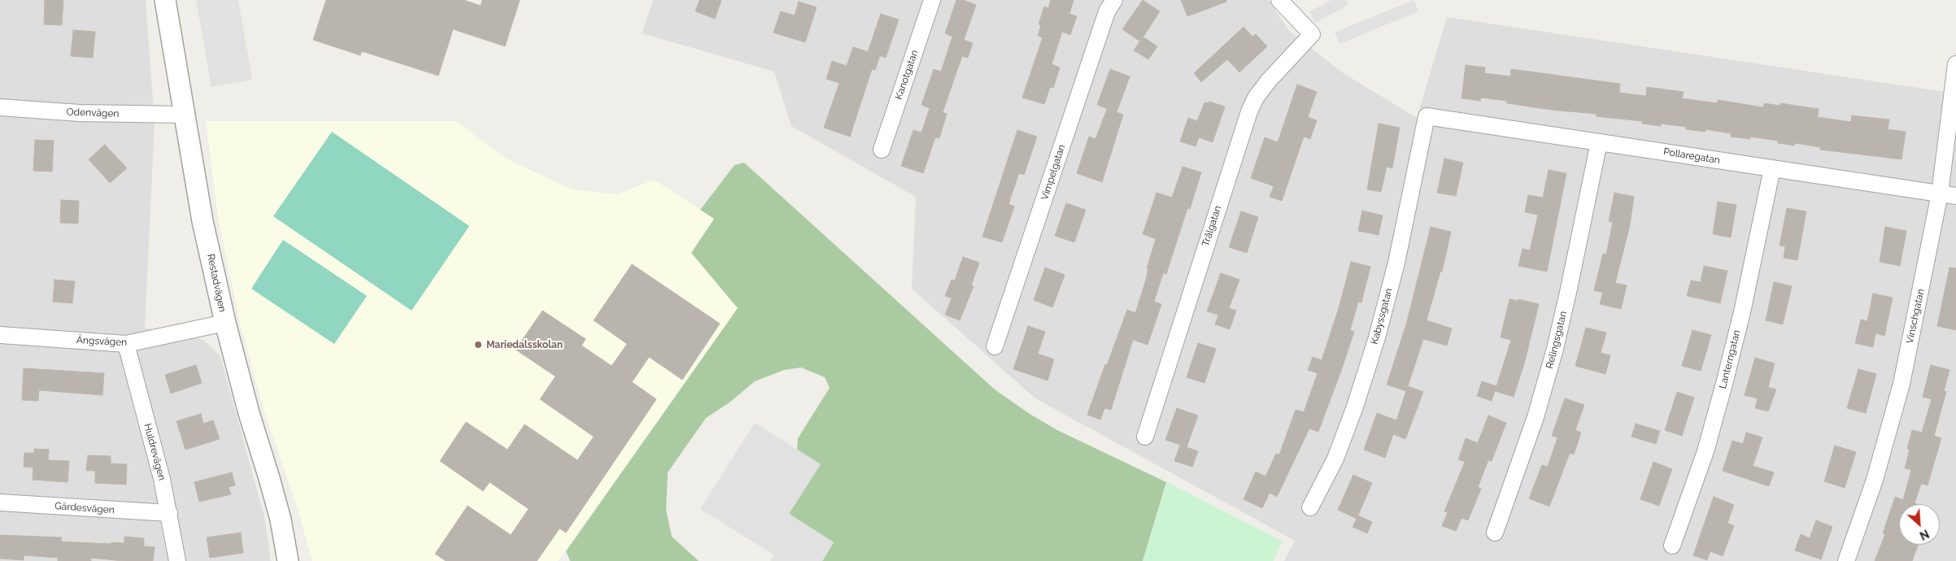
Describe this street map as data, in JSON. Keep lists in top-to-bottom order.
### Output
{
  "streets": {
    "street": [
      "Kanotgatan",
      "Odenvägen",
      "Pollaregatan",
      "Vimpelgatan",
      "Trålgatan",
      "Restadvägen",
      "Kabyssgatan",
      "Vinschgatan",
      "Relingsgatan",
      "Ängsvägen",
      "Lanterngatan",
      "Huldrevägen",
      "Gärdesvägen"
    ]
  },
  "crossings": [
    ["Odenvägen", "Restadvägen"],
    ["Pollaregatan", "Kabyssgatan"],
    ["Pollaregatan", "Vinschgatan"],
    ["Pollaregatan", "Relingsgatan"],
    ["Pollaregatan", "Lanterngatan"],
    ["Restadvägen", "Ängsvägen"],
    ["Ängsvägen", "Huldrevägen"],
    ["Huldrevägen", "Gärdesvägen"]
  ],
  "places": ["Mariedalsskolan"],
  "north": "bottom right"
}
